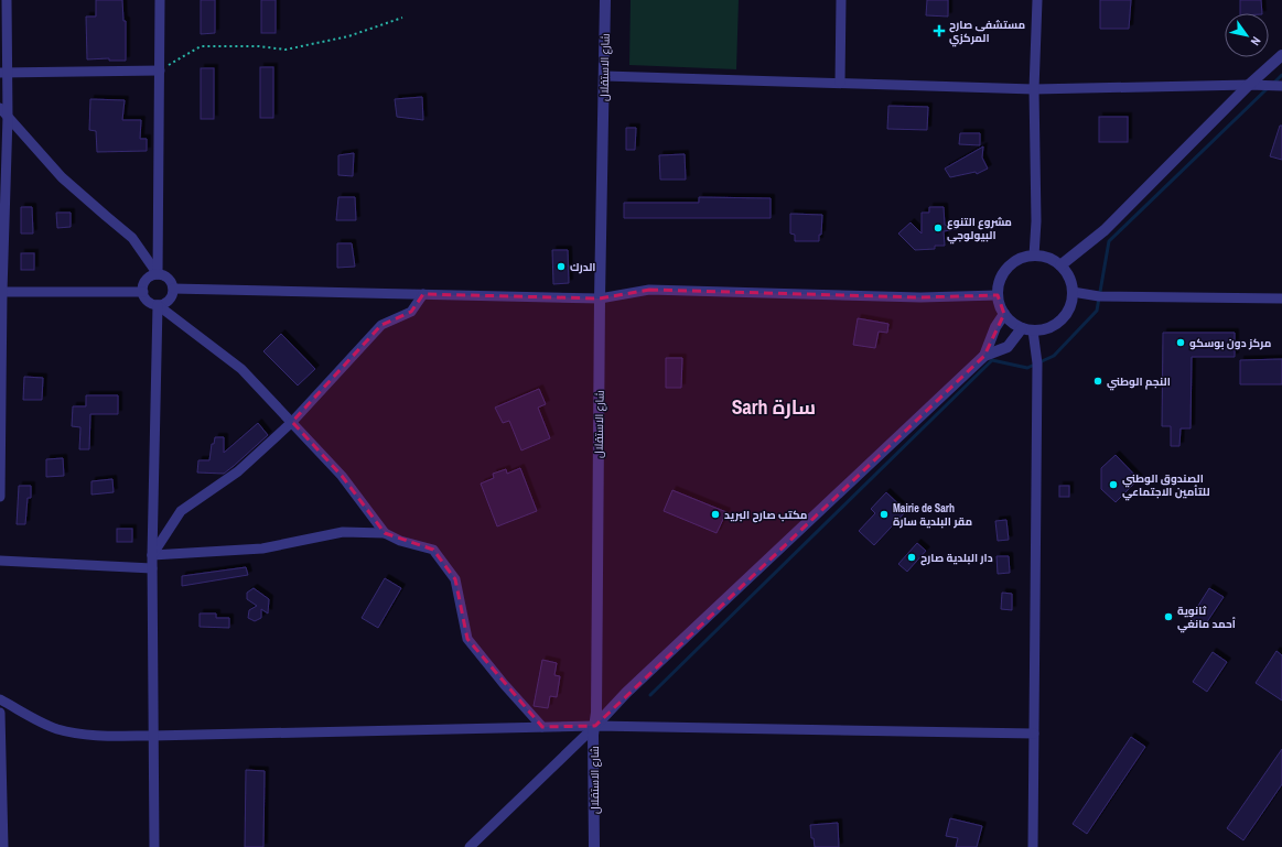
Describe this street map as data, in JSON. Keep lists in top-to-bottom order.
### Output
{
  "streets": {
    "street": ["شارع الاستقلال"]
  },
  "districts": ["Sarh سارة"],
  "places": {
    "health": ["مستشفى صارح المركزي"],
    "other": [
      "مشروع التنوع البيولوجي",
      "الدرك",
      "مركز دون بوسكو",
      "النجم الوطني",
      "الصندوق الوطني للتأمين الاجتماعي",
      "مكتب صارح البريد",
      "Mairie de Sarh مقر البلدية سارة",
      "دار البلدية صارح",
      "ثانوية أحمد مانغي"
    ]
  },
  "north": "bottom right"
}
